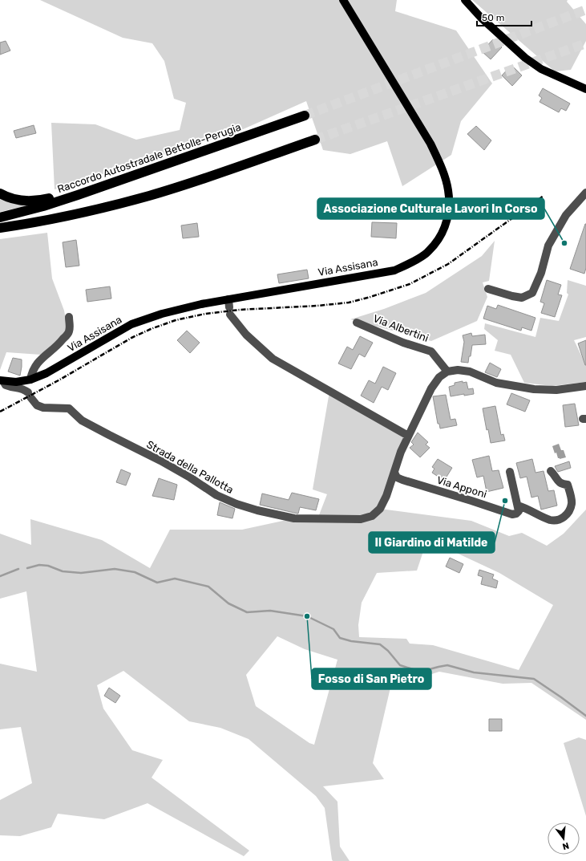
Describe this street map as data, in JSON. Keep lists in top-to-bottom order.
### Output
{
  "streets": {
    "highway": ["Raccordo Autostradale Bettolle-Perugia"],
    "main road": ["Via Assisana"],
    "street": ["Via Albertini", "Strada della Pallotta", "Via Apponi"]
  },
  "crossings": [
    ["Via Assisana", "Strada della Pallotta"],
    ["Via Albertini", "Strada della Pallotta"],
    ["Strada della Pallotta", "Via Apponi"]
  ],
  "places": ["Associazione Culturale Lavori In Corso", "Il Giardino di Matilde", "Fosso di San Pietro"],
  "scale_bar": "50 m",
  "north": "bottom"
}
